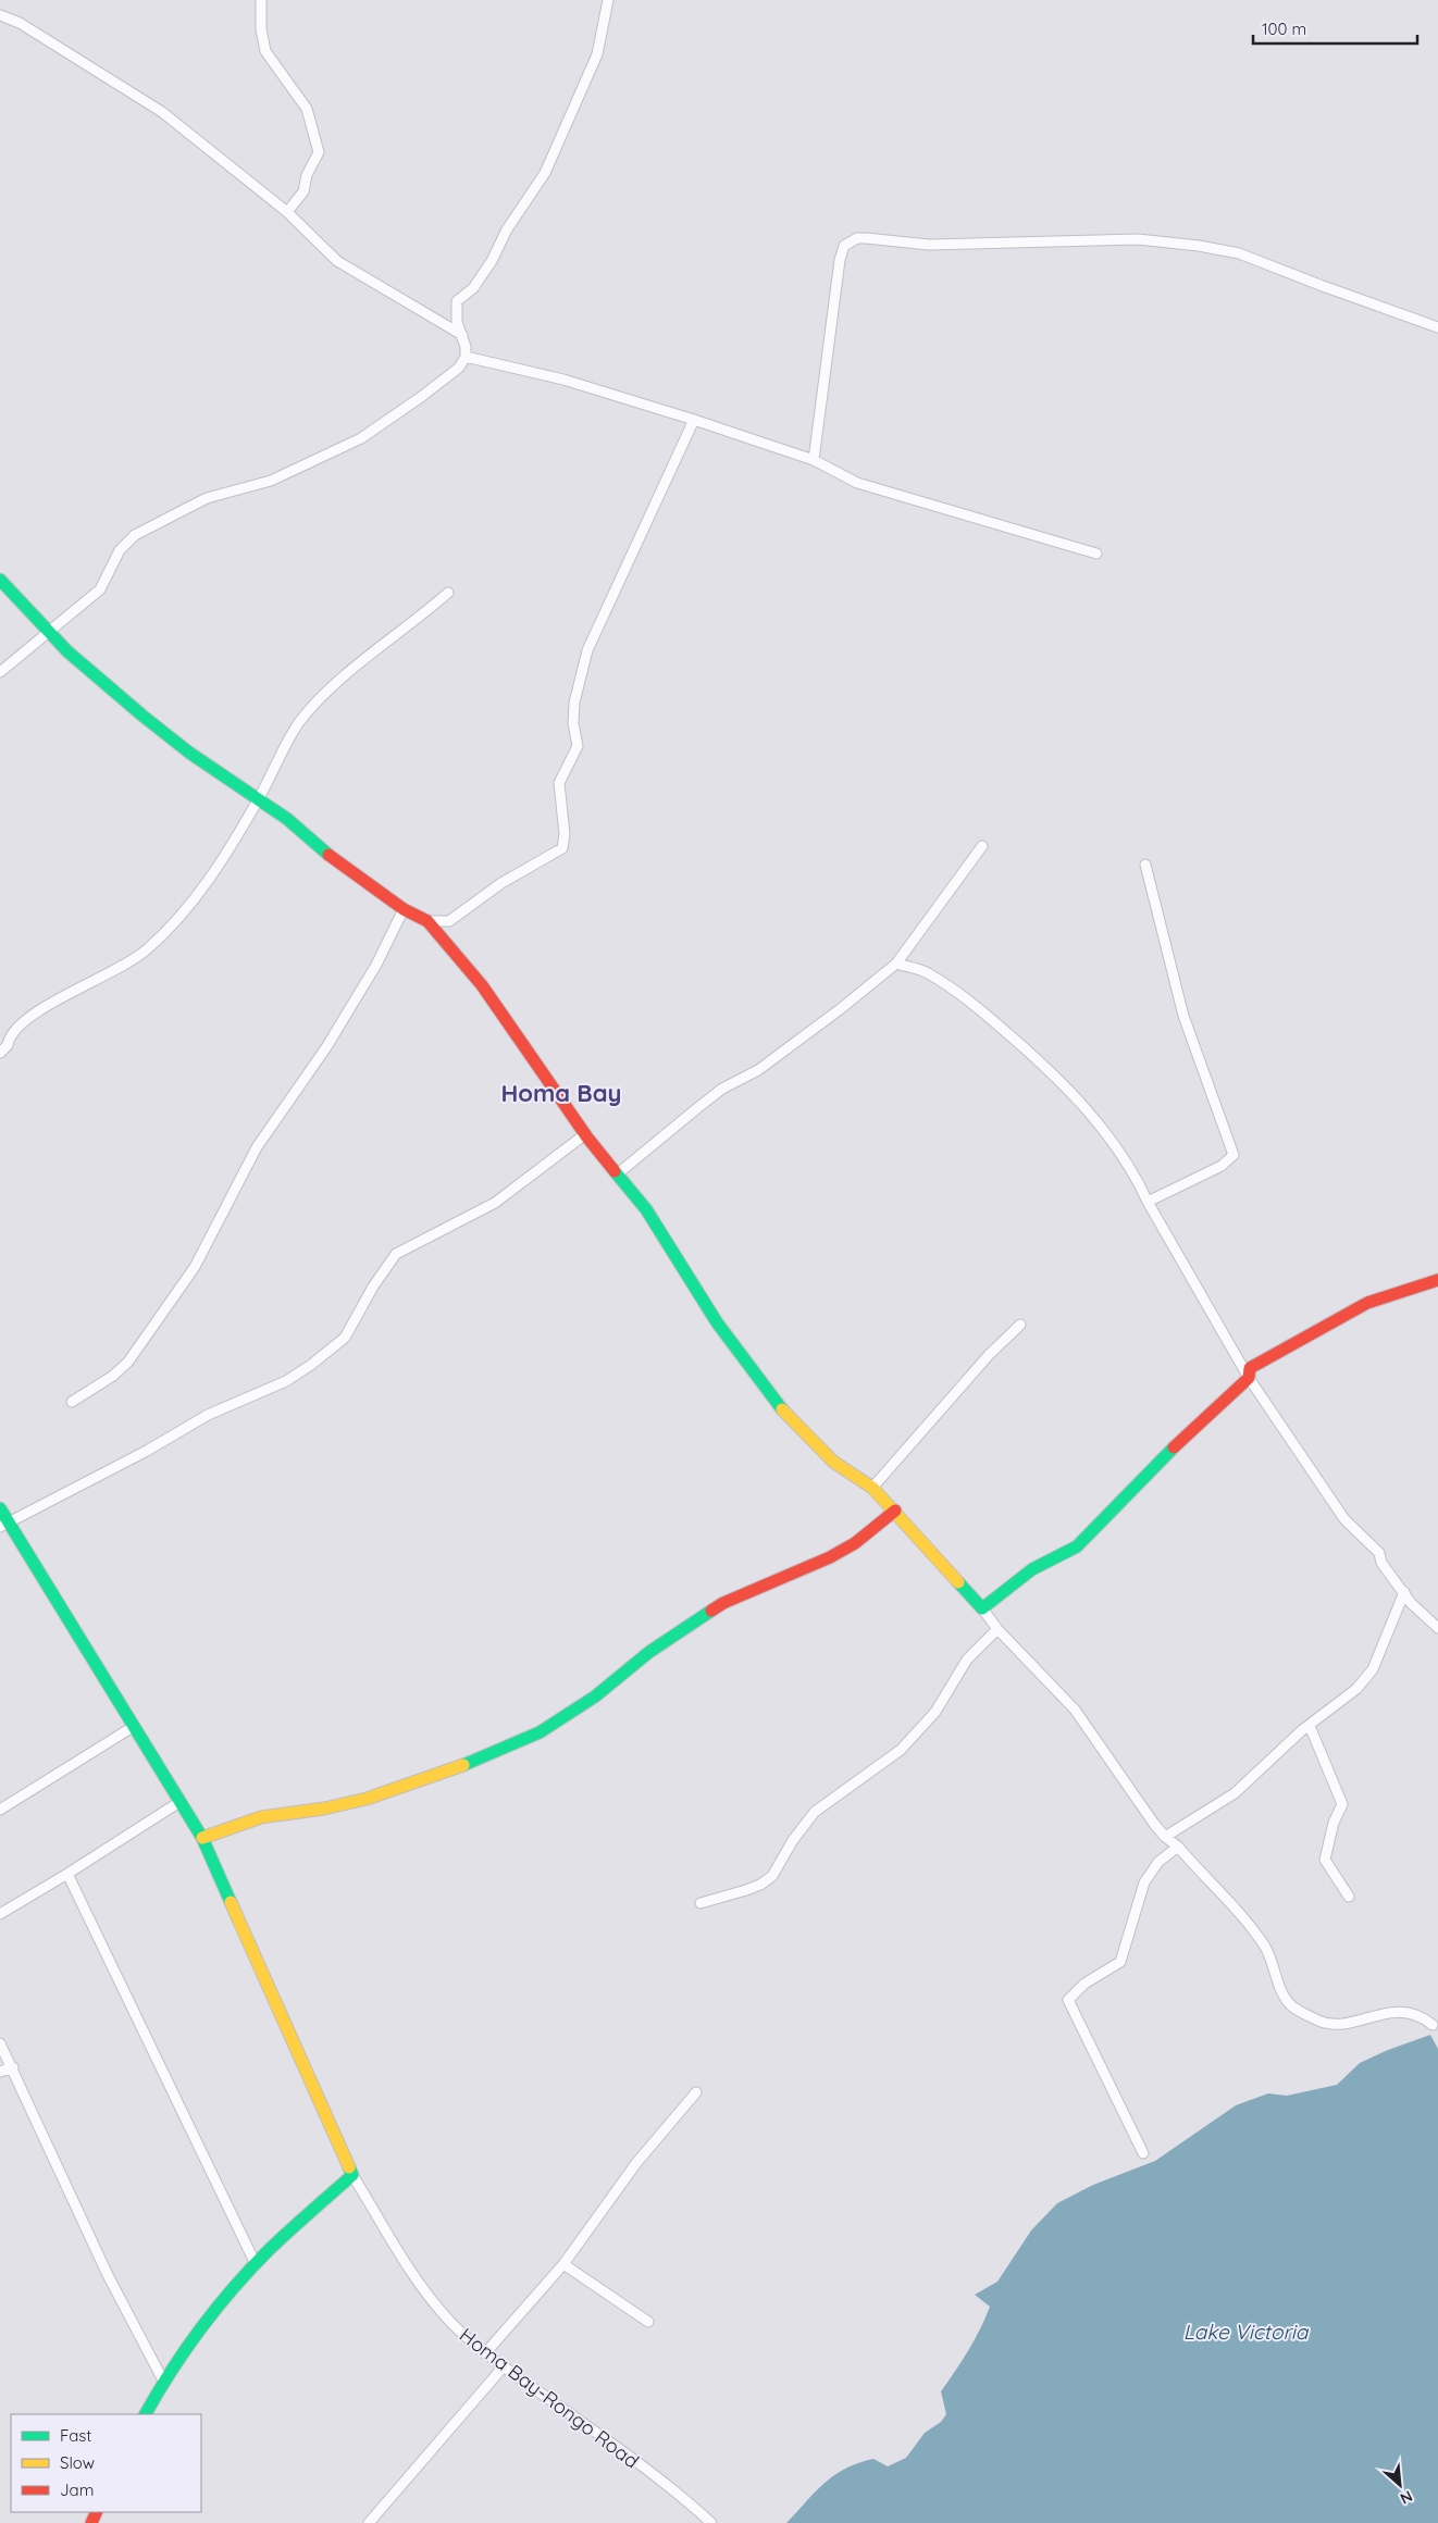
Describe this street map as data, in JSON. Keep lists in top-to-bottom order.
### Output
{
  "streets": {
    "street": ["Homa Bay-Rongo Road"]
  },
  "districts": ["Homa Bay"],
  "water": ["Lake Victoria"],
  "legend": ["Fast", "Slow", "Jam"],
  "scale_bar": "100 m",
  "north": "bottom right"
}
